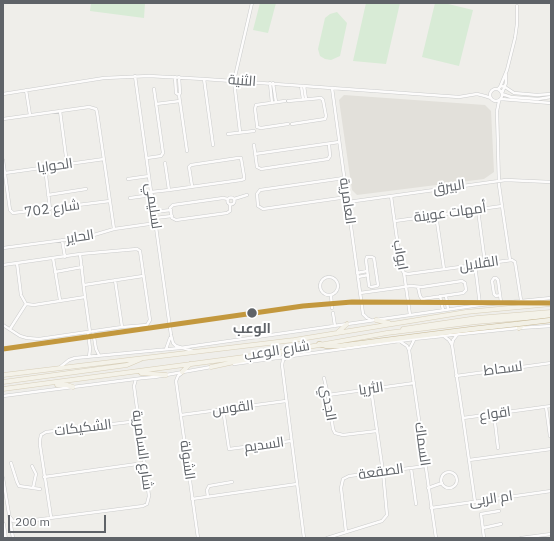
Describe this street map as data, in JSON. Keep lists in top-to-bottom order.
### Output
{
  "streets": {
    "main road": ["شارع الوعب"],
    "street": [
      "الثنية",
      "الحوايا",
      "البيرق",
      "العامرية",
      "لسليمي",
      "شارع 702",
      "أمهات عوينة",
      "الحاير",
      "ابواب",
      "القلايل",
      "لسحاط",
      "الثريا",
      "الجدي",
      "القوس",
      "اقواع",
      "الشكيكات",
      "السماك",
      "السديم",
      "شارع السامرية",
      "الشولة",
      "الصقعة",
      "ام الربى"
    ]
  },
  "crossings": [
    ["الثنية", "العامرية"],
    ["الثنية", "لسليمي"],
    ["الحوايا", "شارع 702"],
    ["البيرق", "العامرية"],
    ["البيرق", "أمهات عوينة"],
    ["البيرق", "ابواب"],
    ["لسليمي", "الحاير"],
    ["لسليمي", "شارع الوعب"],
    ["أمهات عوينة", "ابواب"],
    ["ابواب", "القلايل"],
    ["ابواب", "شارع الوعب"],
    ["القلايل", "شارع الوعب"],
    ["شارع الوعب", "شارع السامرية"],
    ["لسحاط", "اقواع"],
    ["الثريا", "الجدي"],
    ["الثريا", "السماك"],
    ["القوس", "السديم"],
    ["القوس", "الشولة"],
    ["الشكيكات", "شارع السامرية"],
    ["السماك", "الصقعة"],
    ["السماك", "ام الربى"]
  ],
  "places": ["الوعب"],
  "scale_bar": "200 m"
}
